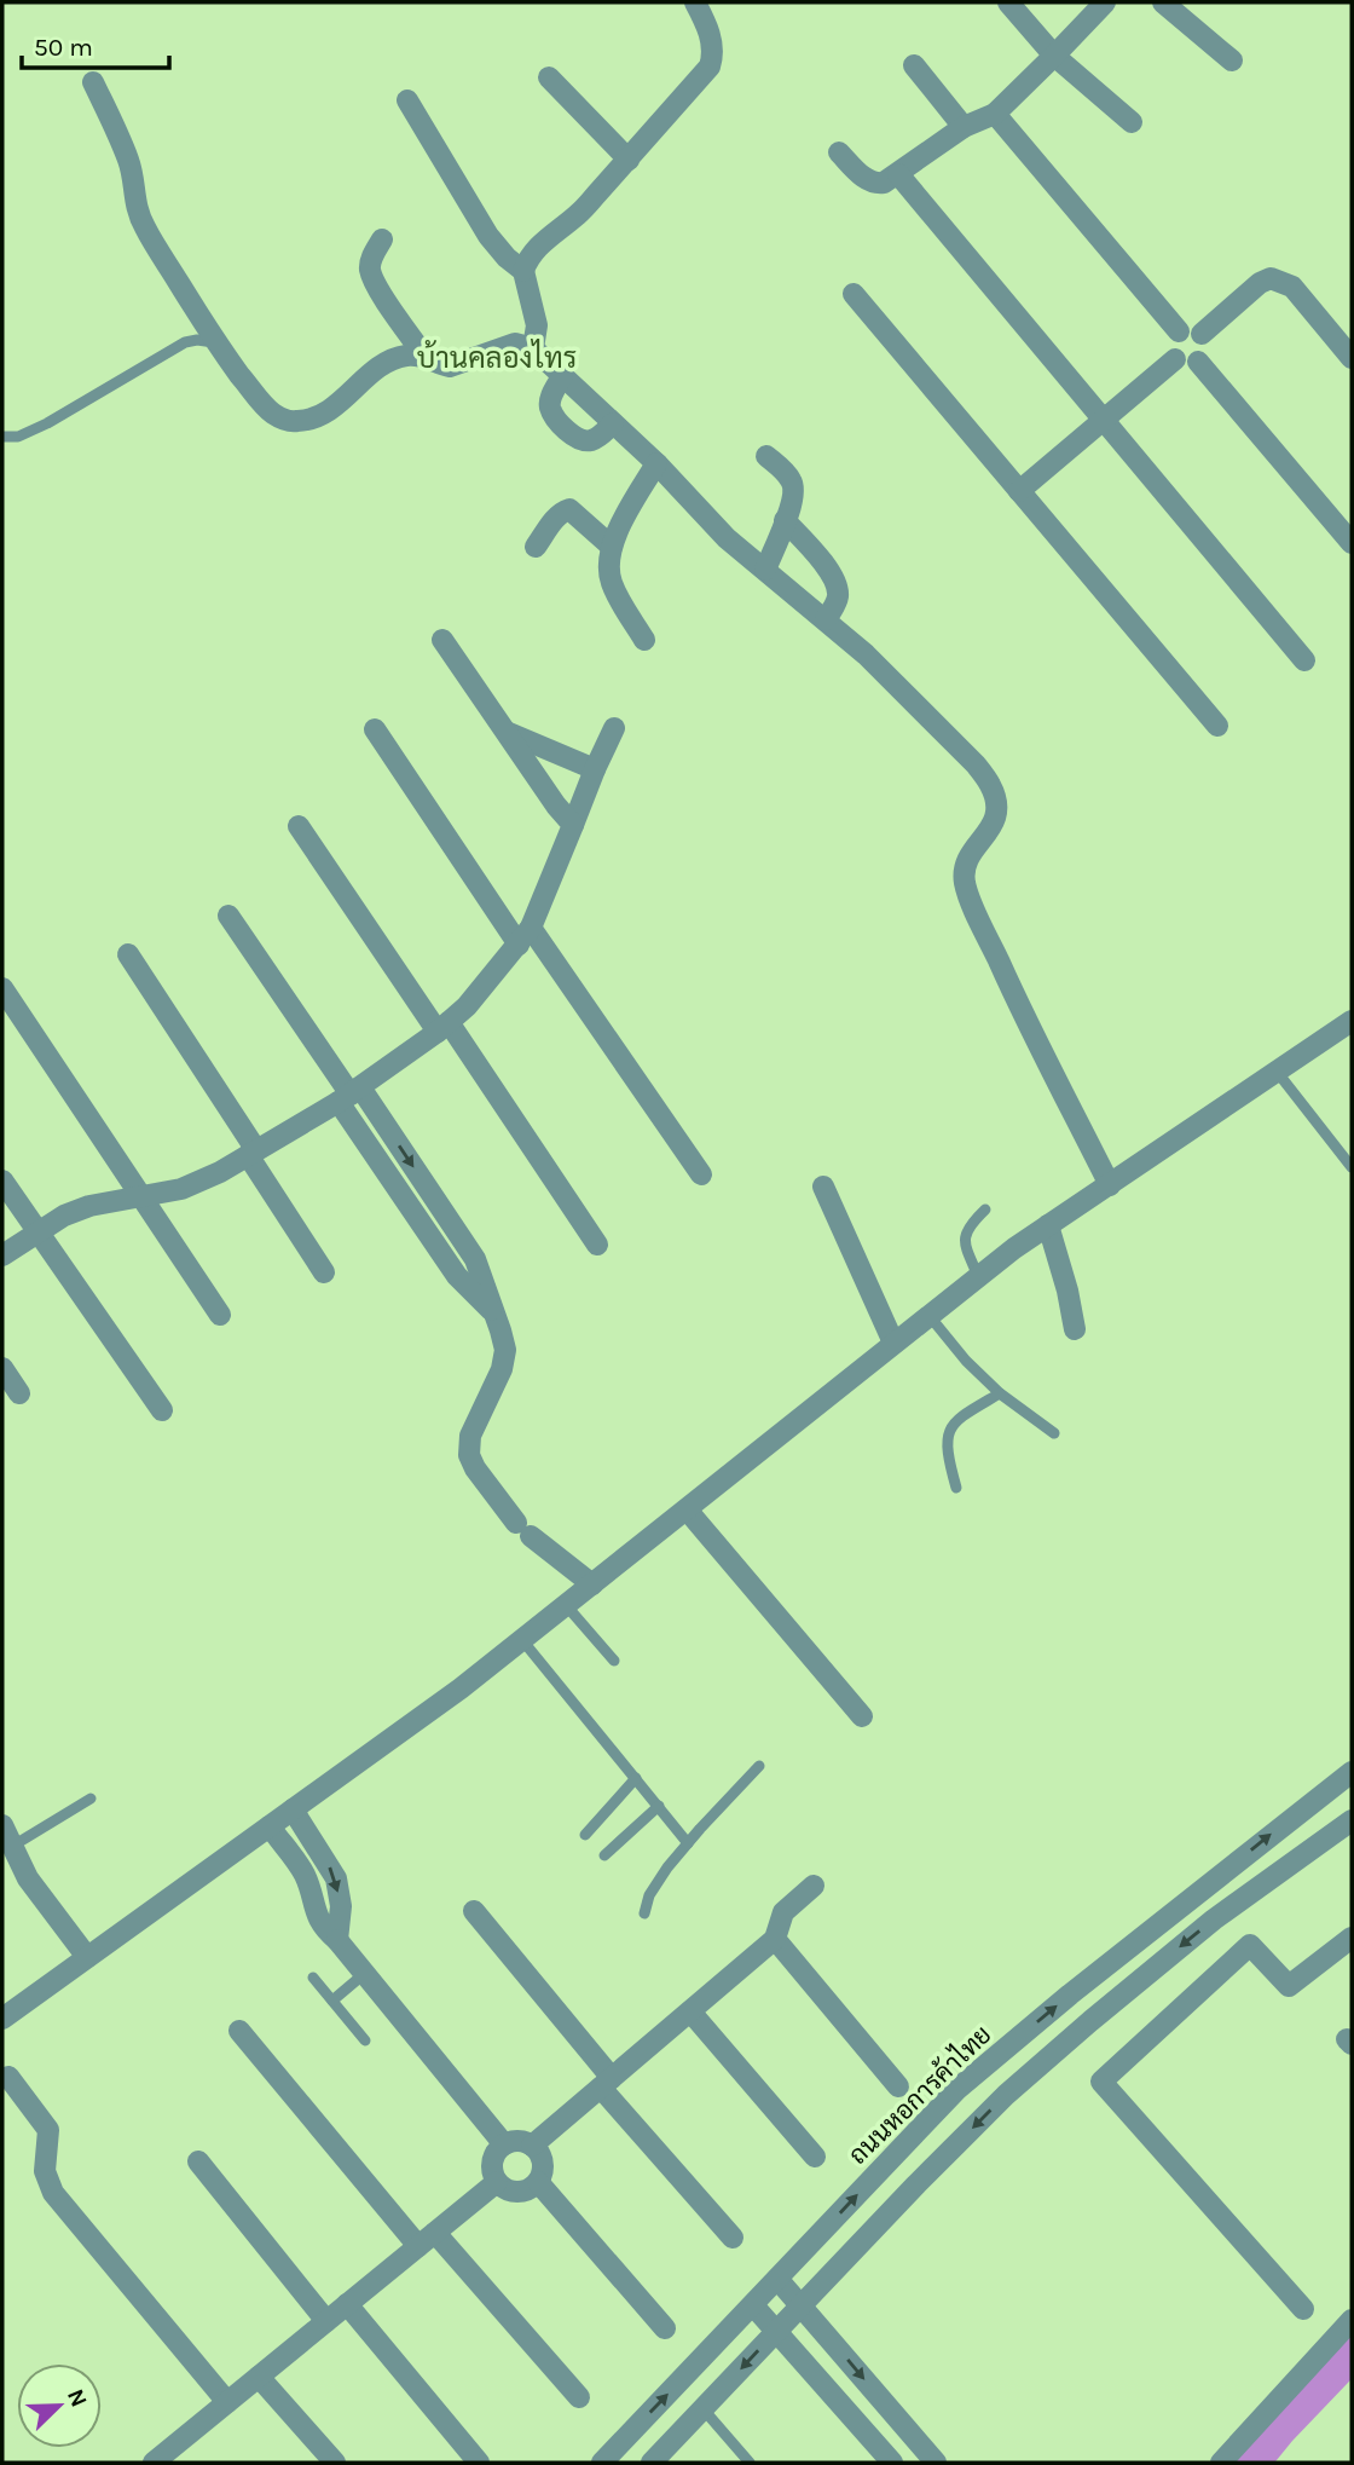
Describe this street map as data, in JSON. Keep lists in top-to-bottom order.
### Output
{
  "streets": {
    "street": ["ถนนหอการค้าไทย"]
  },
  "districts": ["บ้านคลองไทร"],
  "scale_bar": "50 m",
  "north": "top right"
}
